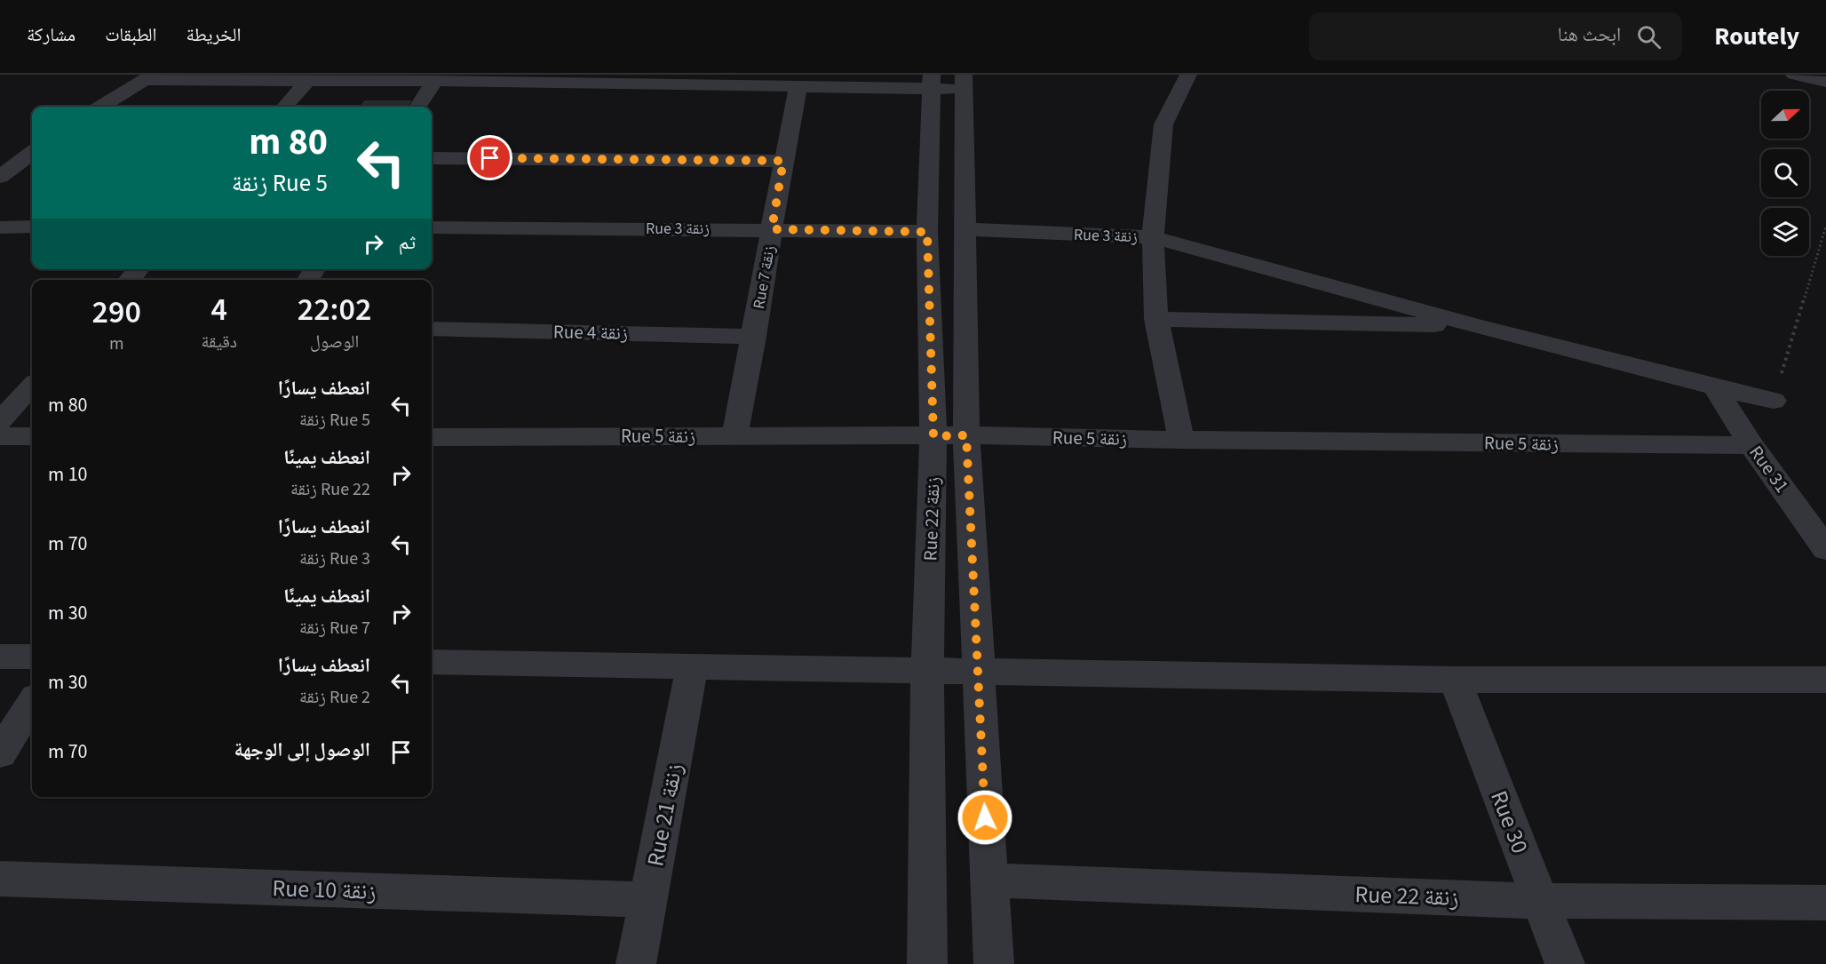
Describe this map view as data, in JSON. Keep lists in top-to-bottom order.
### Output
{
  "streets": {
    "street": [
      "Rue 3 زنقة",
      "Rue 7 زنقة",
      "Rue 4 زنقة",
      "Rue 5 زنقة",
      "Rue 31",
      "Rue 22 زنقة",
      "Rue 21 زنقة",
      "Rue 30",
      "Rue 10 زنقة"
    ]
  },
  "crossings": [
    ["Rue 3 زنقة", "Rue 7 زنقة"],
    ["Rue 3 زنقة", "Rue 22 زنقة"],
    ["Rue 7 زنقة", "Rue 4 زنقة"],
    ["Rue 7 زنقة", "Rue 5 زنقة"],
    ["Rue 5 زنقة", "Rue 31"],
    ["Rue 5 زنقة", "Rue 22 زنقة"],
    ["Rue 22 زنقة", "Rue 30"],
    ["Rue 21 زنقة", "Rue 10 زنقة"]
  ],
  "north": "right",
  "page": {
    "header": "Routely",
    "search": "ابحث هنا",
    "nav": ["الخريطة", "الطبقات", "مشاركة"],
    "turn": ["80 m", "Rue 5 زنقة"],
    "then": "ثم",
    "eta": [
      "22:02",
      "الوصول",
      "4",
      "دقيقة",
      "290",
      "m"
    ],
    "list": [
      {
        "name": "انعطف يسارًا",
        "note": "Rue 5 زنقة",
        "value": "80 m"
      },
      {
        "name": "انعطف يمينًا",
        "note": "Rue 22 زنقة",
        "value": "10 m"
      },
      {
        "name": "انعطف يسارًا",
        "note": "Rue 3 زنقة",
        "value": "70 m"
      },
      {
        "name": "انعطف يمينًا",
        "note": "Rue 7 زنقة",
        "value": "30 m"
      },
      {
        "name": "انعطف يسارًا",
        "note": "Rue 2 زنقة",
        "value": "30 m"
      },
      {
        "name": "الوصول إلى الوجهة",
        "value": "70 m"
      }
    ]
  }
}
